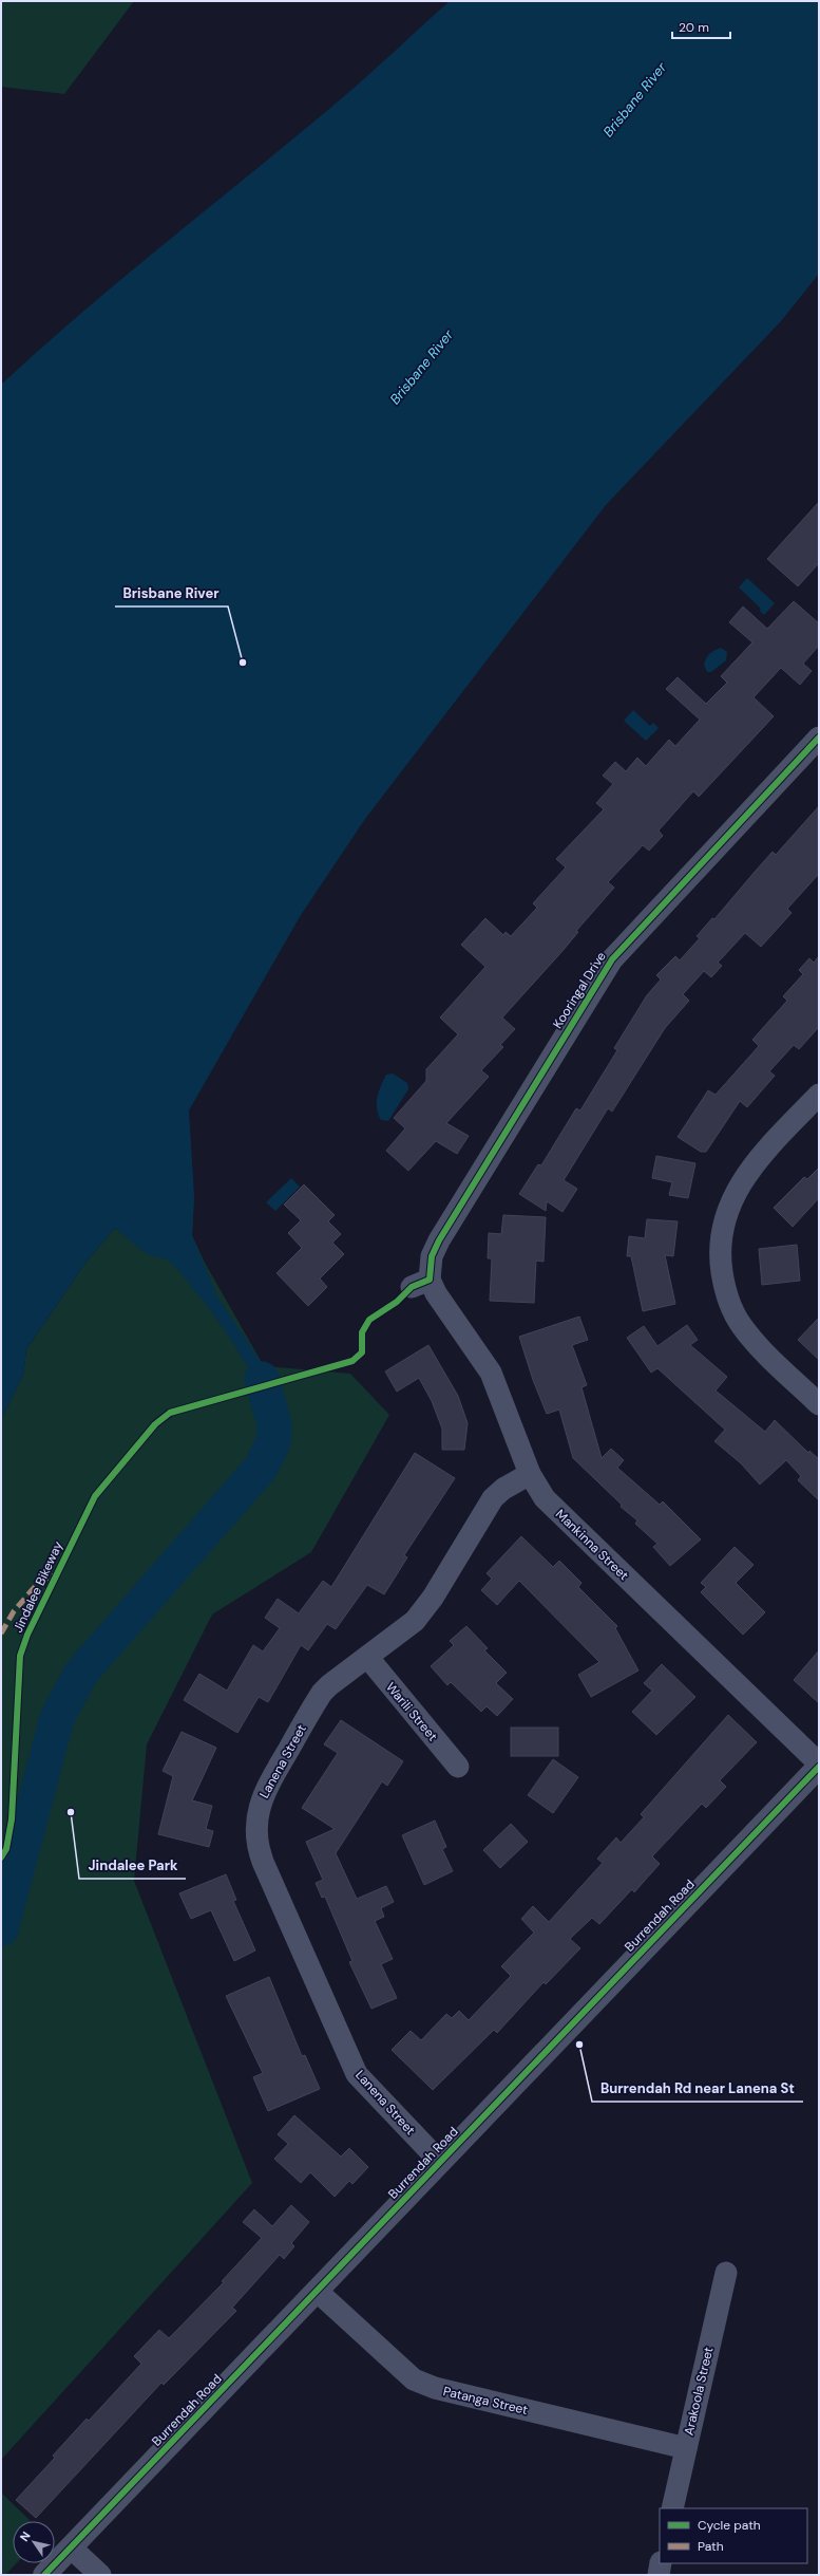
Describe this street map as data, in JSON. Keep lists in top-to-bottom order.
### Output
{
  "streets": {
    "street": [
      "Kooringal Drive",
      "Mankinna Street",
      "Warili Street",
      "Lanena Street",
      "Burrendah Road",
      "Arakoola Street",
      "Patanga Street"
    ],
    "cycle path": ["Jindalee Bikeway"]
  },
  "crossings": [
    ["Kooringal Drive", "Mankinna Street"],
    ["Mankinna Street", "Lanena Street"],
    ["Warili Street", "Lanena Street"],
    ["Lanena Street", "Burrendah Road"],
    ["Burrendah Road", "Patanga Street"],
    ["Arakoola Street", "Patanga Street"]
  ],
  "water": ["Brisbane River"],
  "places": ["Brisbane River", "Jindalee Park", "Burrendah Rd near Lanena St"],
  "legend": ["Cycle path", "Path"],
  "scale_bar": "20 m",
  "north": "top left"
}
